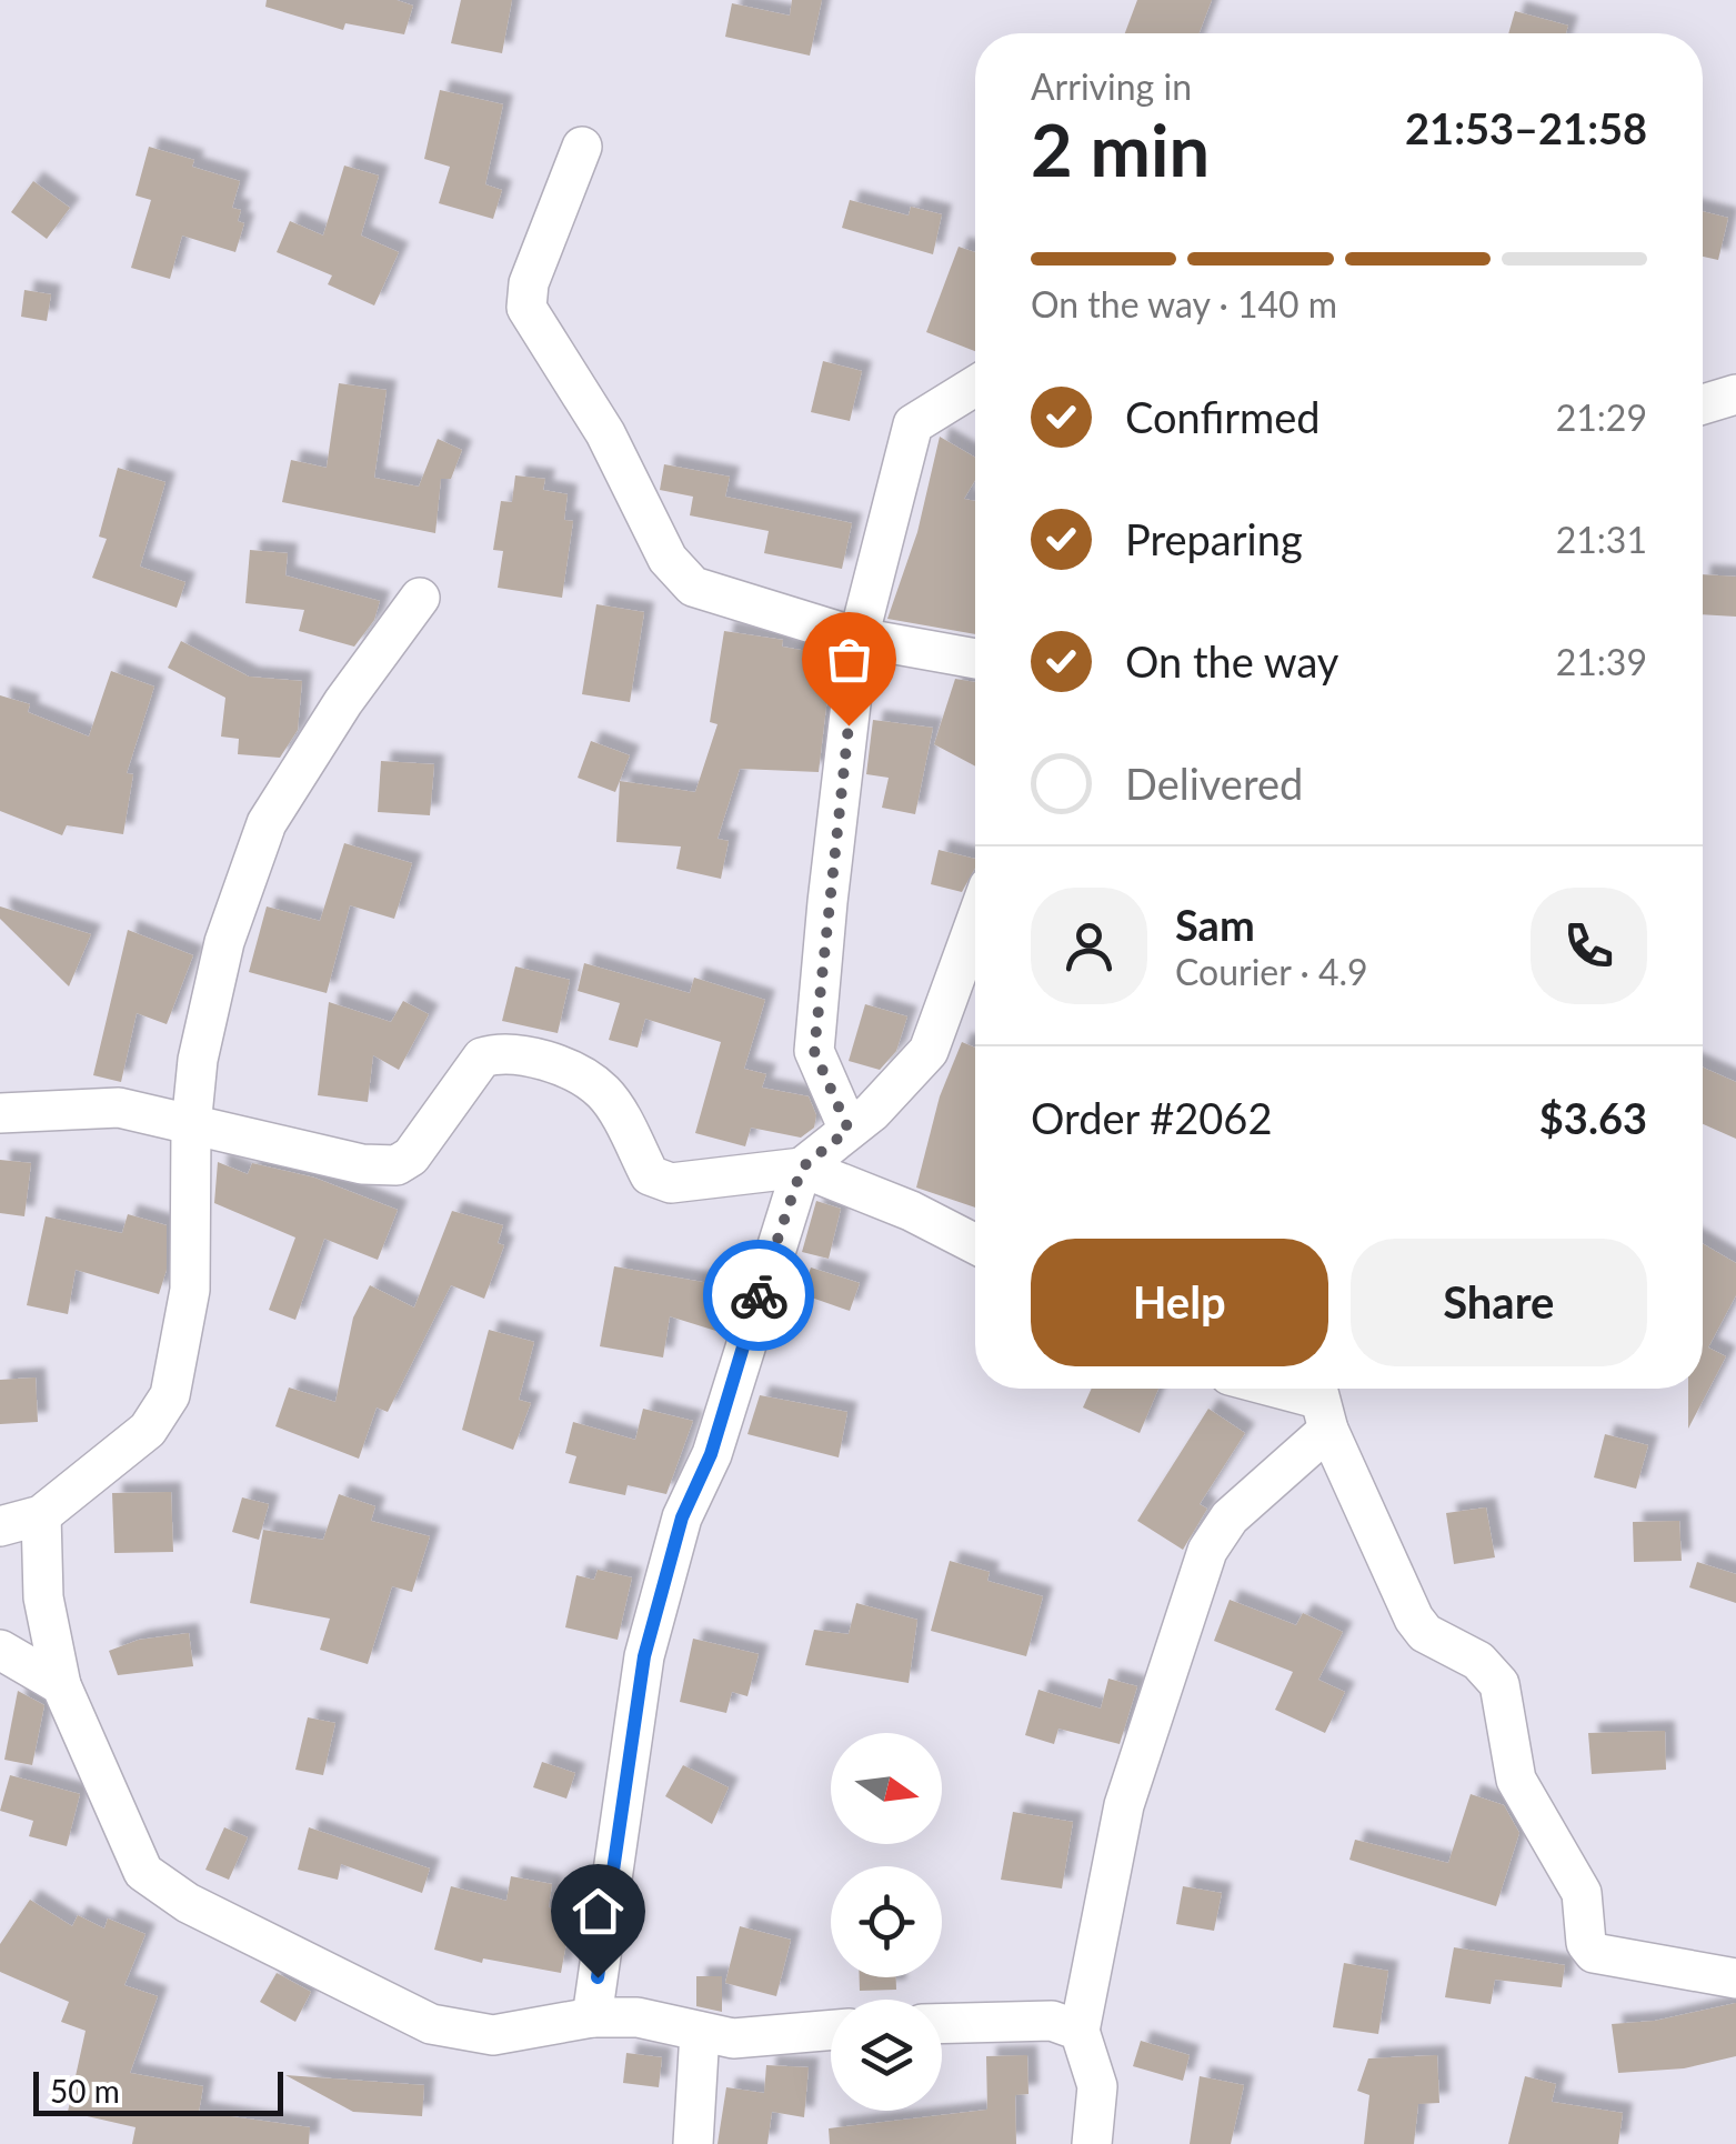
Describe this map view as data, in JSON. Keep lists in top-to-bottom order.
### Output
{
  "scale_bar": "50 m",
  "north": "right",
  "page": {
    "heading": ["2 min", "Arriving in", "21:53–21:58"],
    "panel": [
      "Sam",
      "Courier · 4.9",
      "Order #2062",
      "$3.63"
    ],
    "bar": "On the way · 140 m",
    "list": [
      ["Confirmed", "21:29"],
      ["Preparing", "21:31"],
      ["On the way", "21:39"],
      "Delivered"
    ],
    "buttons": ["Help", "Share"],
    "scale": "50 m"
  }
}
